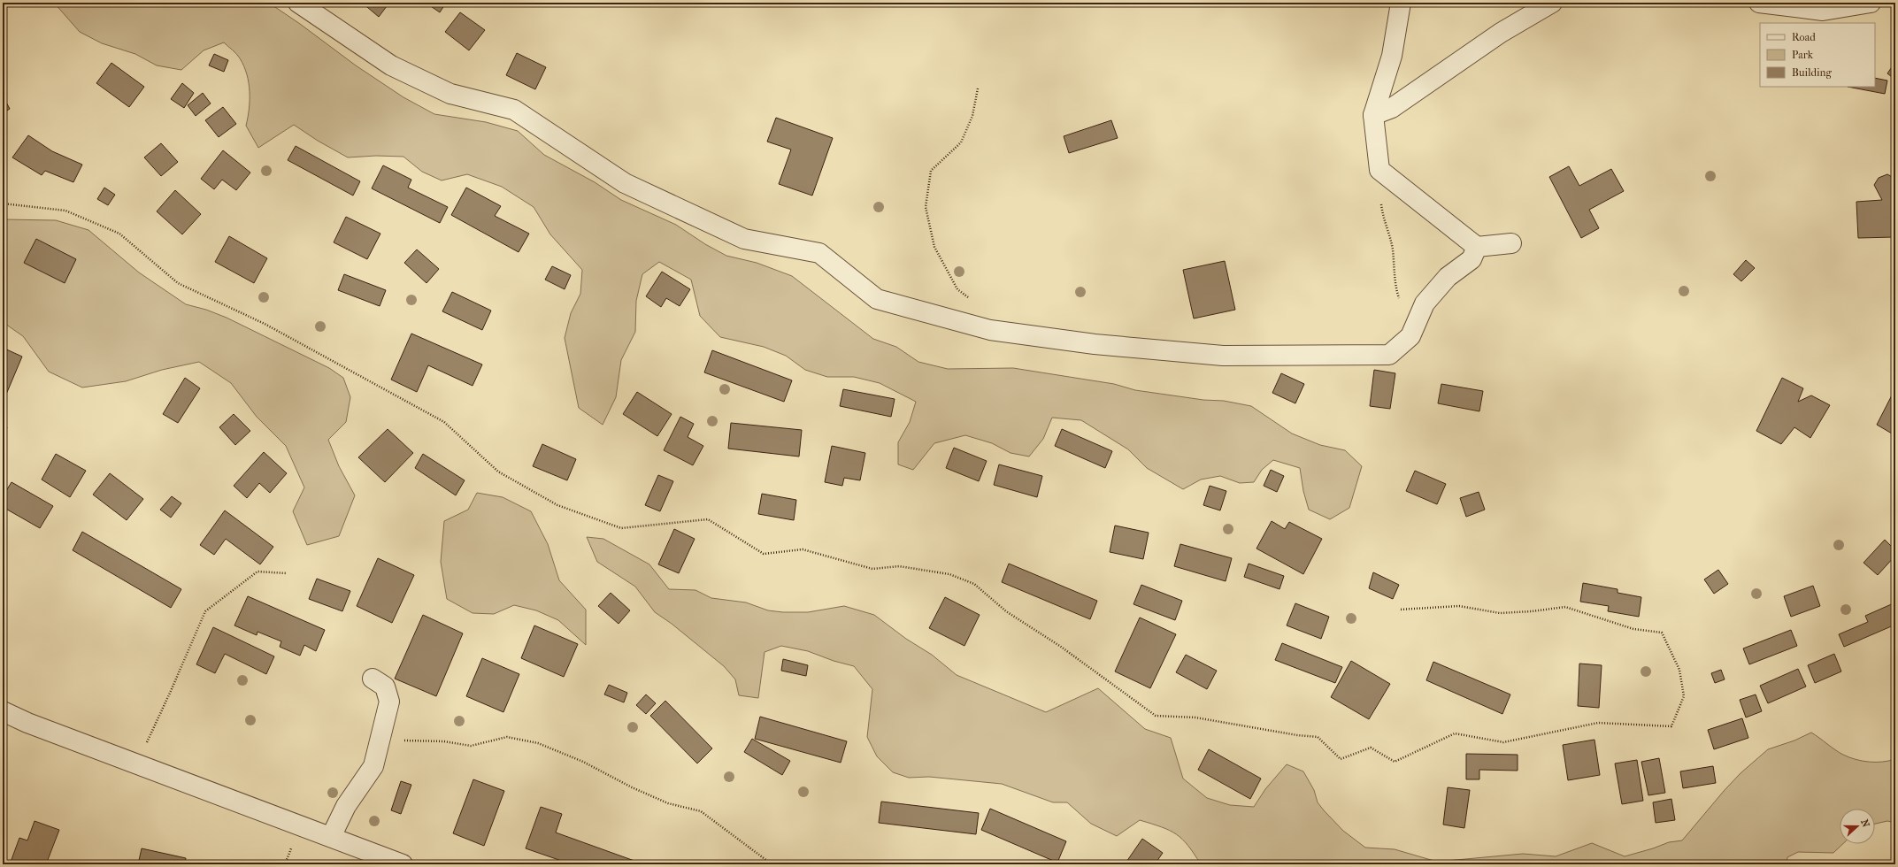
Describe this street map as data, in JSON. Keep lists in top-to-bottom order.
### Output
{
  "legend": ["Road", "Park", "Building"],
  "north": "right"
}
